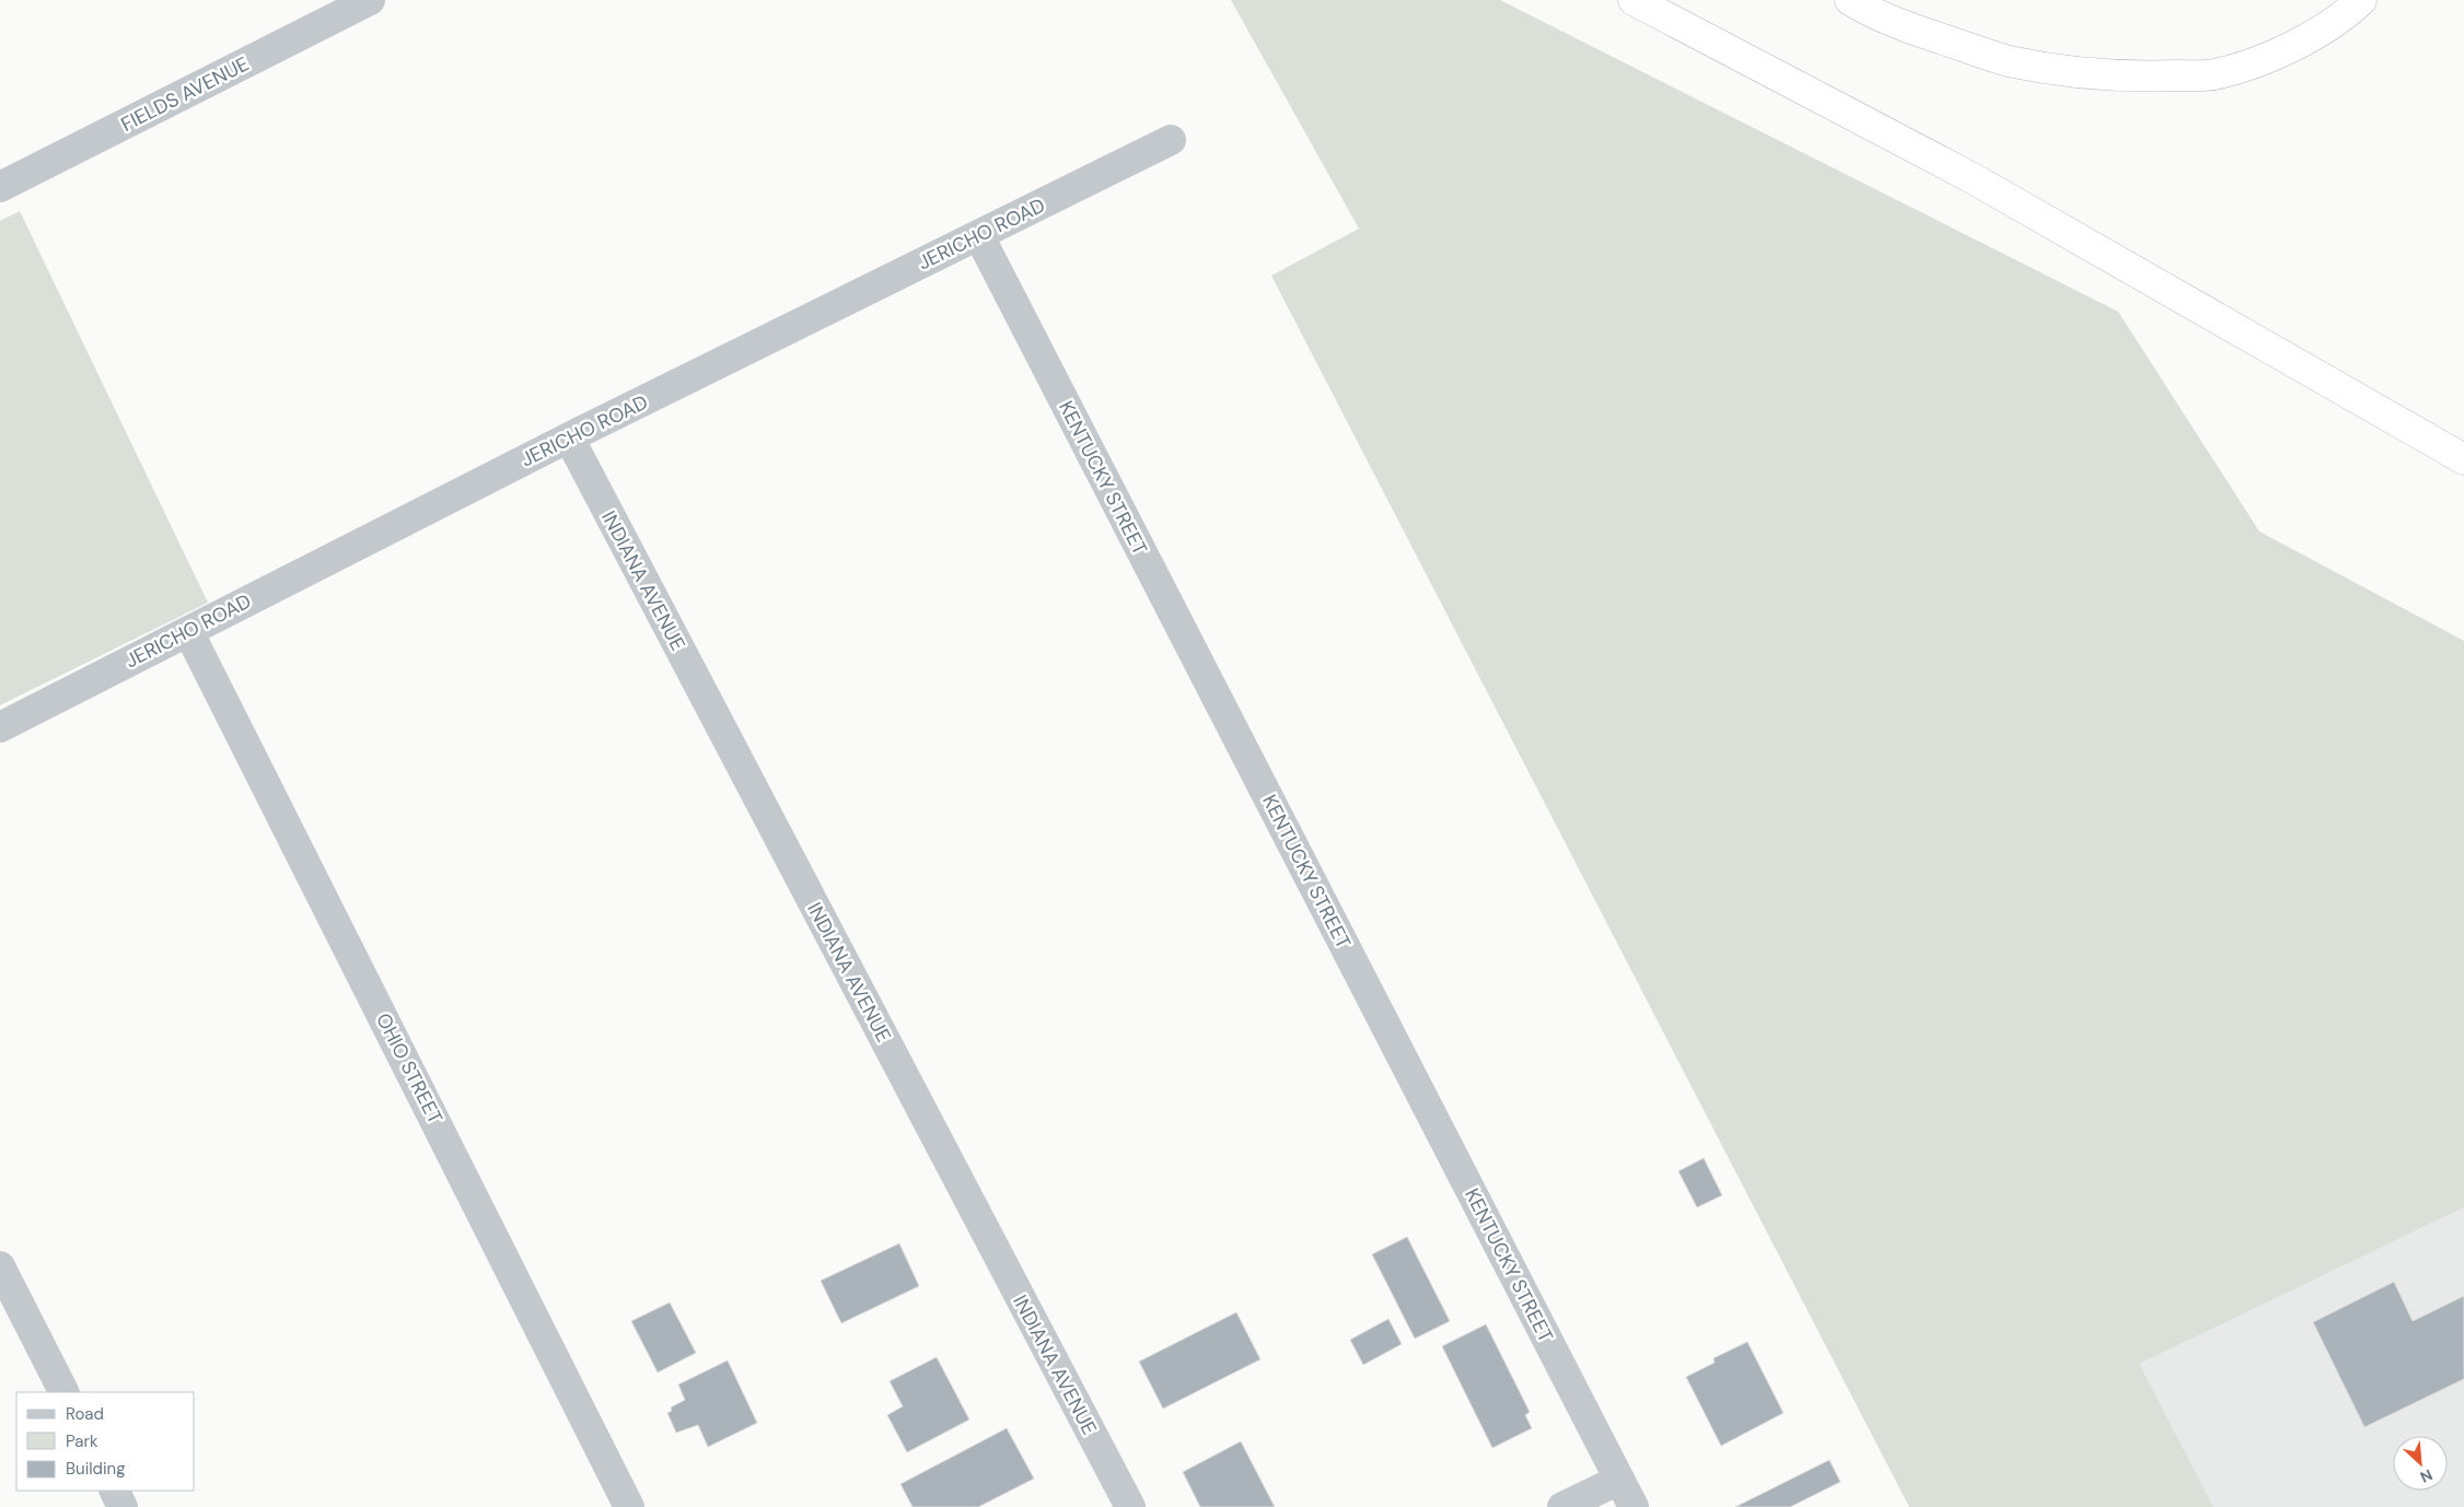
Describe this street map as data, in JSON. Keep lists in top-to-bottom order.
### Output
{
  "streets": {
    "street": [
      "FIELDS AVENUE",
      "JERICHO ROAD",
      "KENTUCKY STREET",
      "INDIANA AVENUE",
      "OHIO STREET"
    ]
  },
  "crossings": [
    ["JERICHO ROAD", "KENTUCKY STREET"],
    ["JERICHO ROAD", "INDIANA AVENUE"],
    ["JERICHO ROAD", "OHIO STREET"]
  ],
  "legend": ["Road", "Park", "Building"],
  "north": "bottom right"
}
